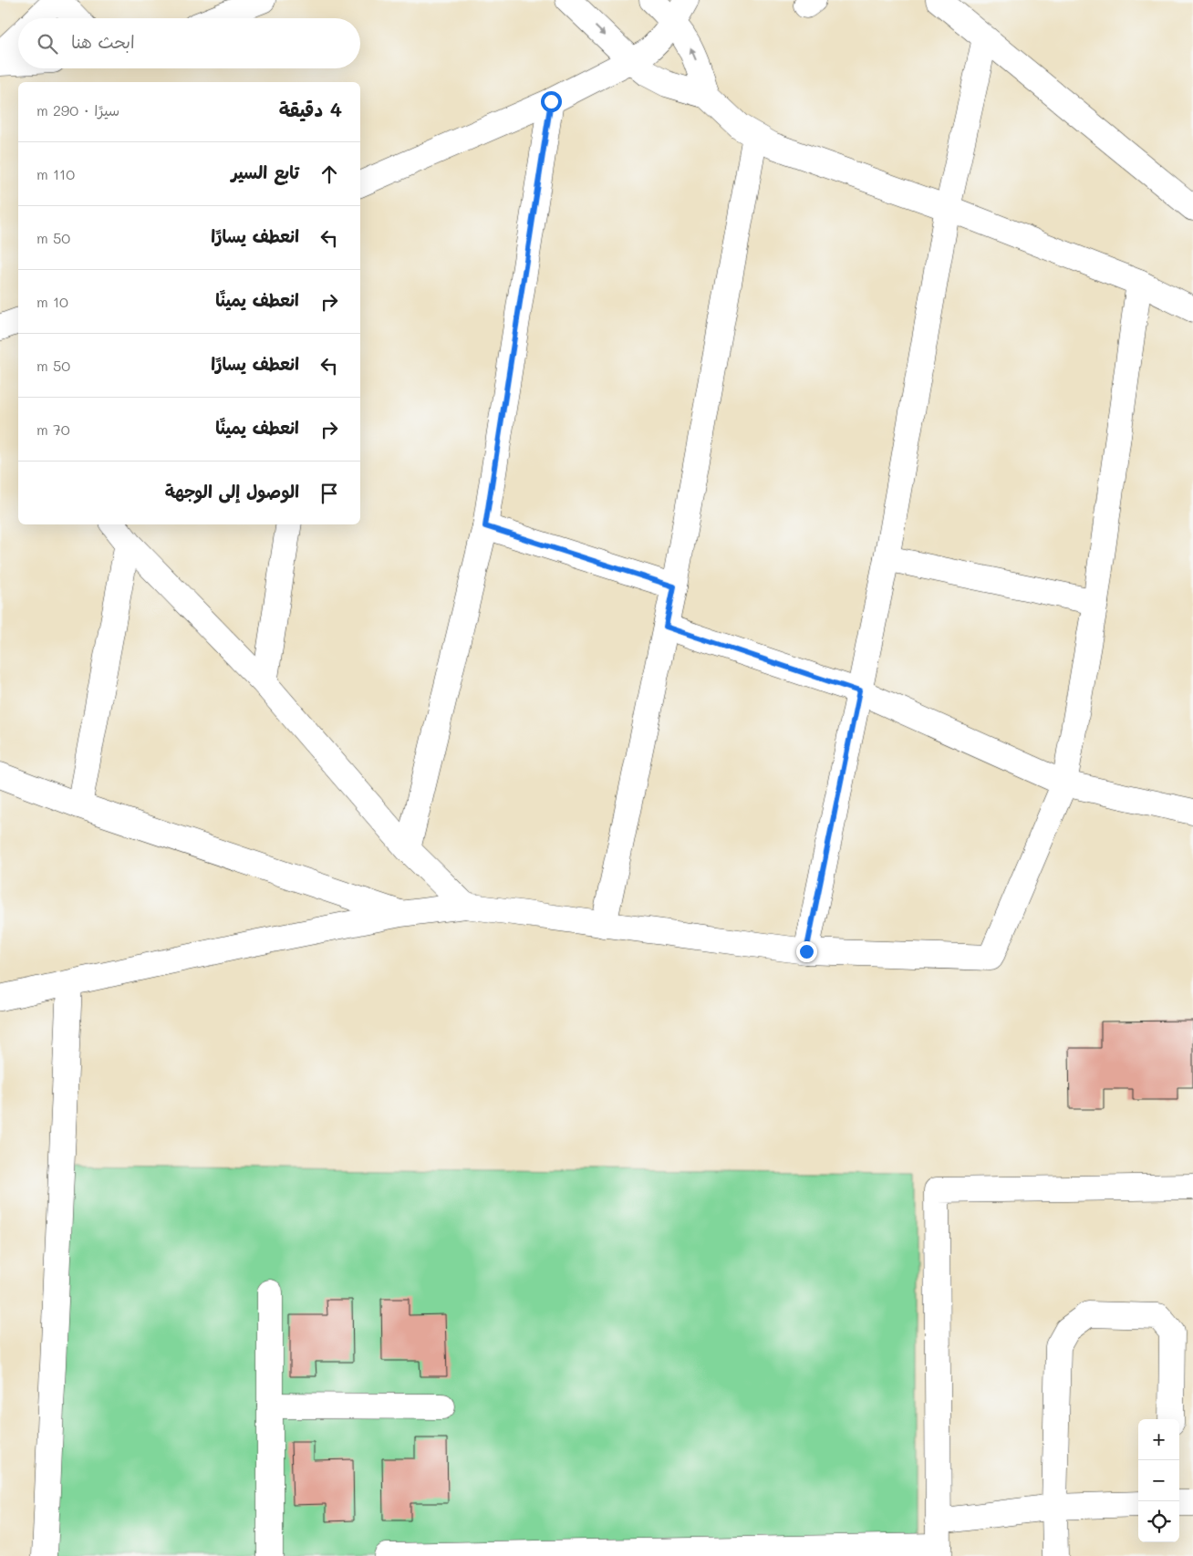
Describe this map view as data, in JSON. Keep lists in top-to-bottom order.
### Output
{
  "page": {
    "search": "ابحث هنا",
    "heading": ["4 دقيقة", "سيرًا · 290 m"],
    "list": [
      ["تابع السير", "110 m"],
      ["انعطف يسارًا", "50 m"],
      ["انعطف يمينًا", "10 m"],
      ["انعطف يسارًا", "50 m"],
      ["انعطف يمينًا", "70 m"],
      "الوصول إلى الوجهة"
    ],
    "map_buttons": ["+", "−"]
  }
}
